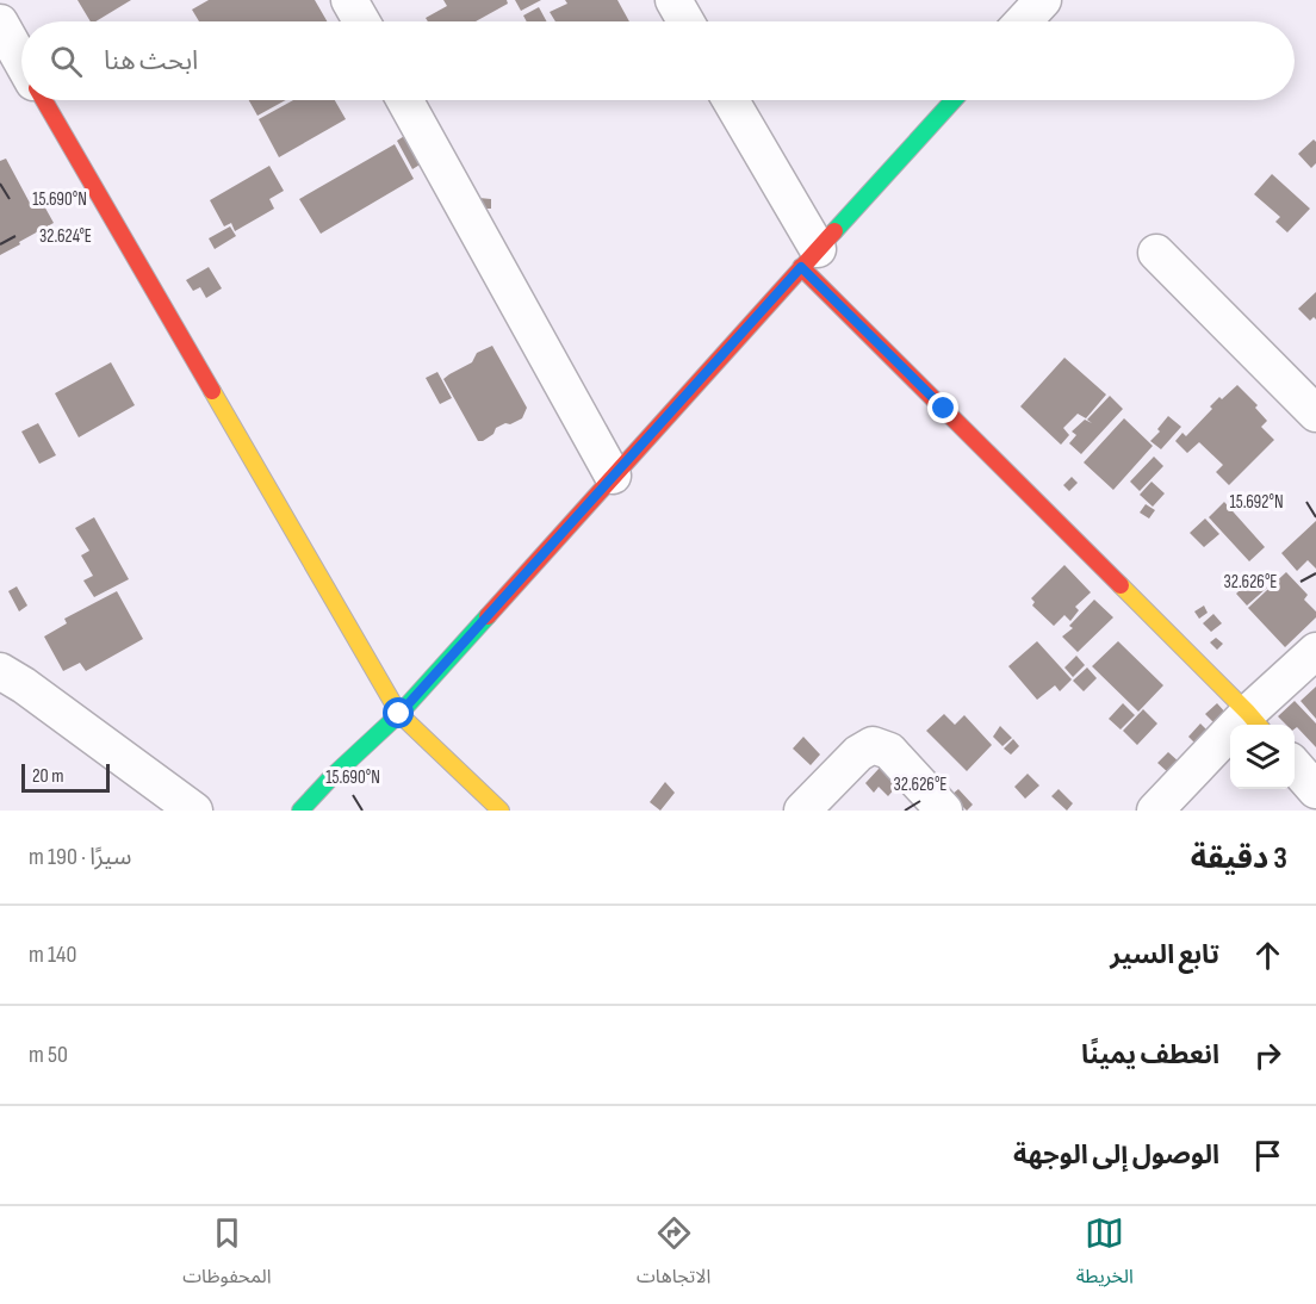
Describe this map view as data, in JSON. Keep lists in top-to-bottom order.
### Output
{
  "scale_bar": "20 m",
  "page": {
    "search": "ابحث هنا",
    "scale": "20 m",
    "heading": ["3 دقيقة", "سيرًا · 190 m"],
    "list": [
      ["تابع السير", "140 m"],
      ["انعطف يمينًا", "50 m"],
      "الوصول إلى الوجهة"
    ],
    "nav": ["الخريطة", "الاتجاهات", "المحفوظات"]
  },
  "coordinates": [
    "15.690°N",
    "32.624°E",
    "15.692°N",
    "32.626°E"
  ]
}
